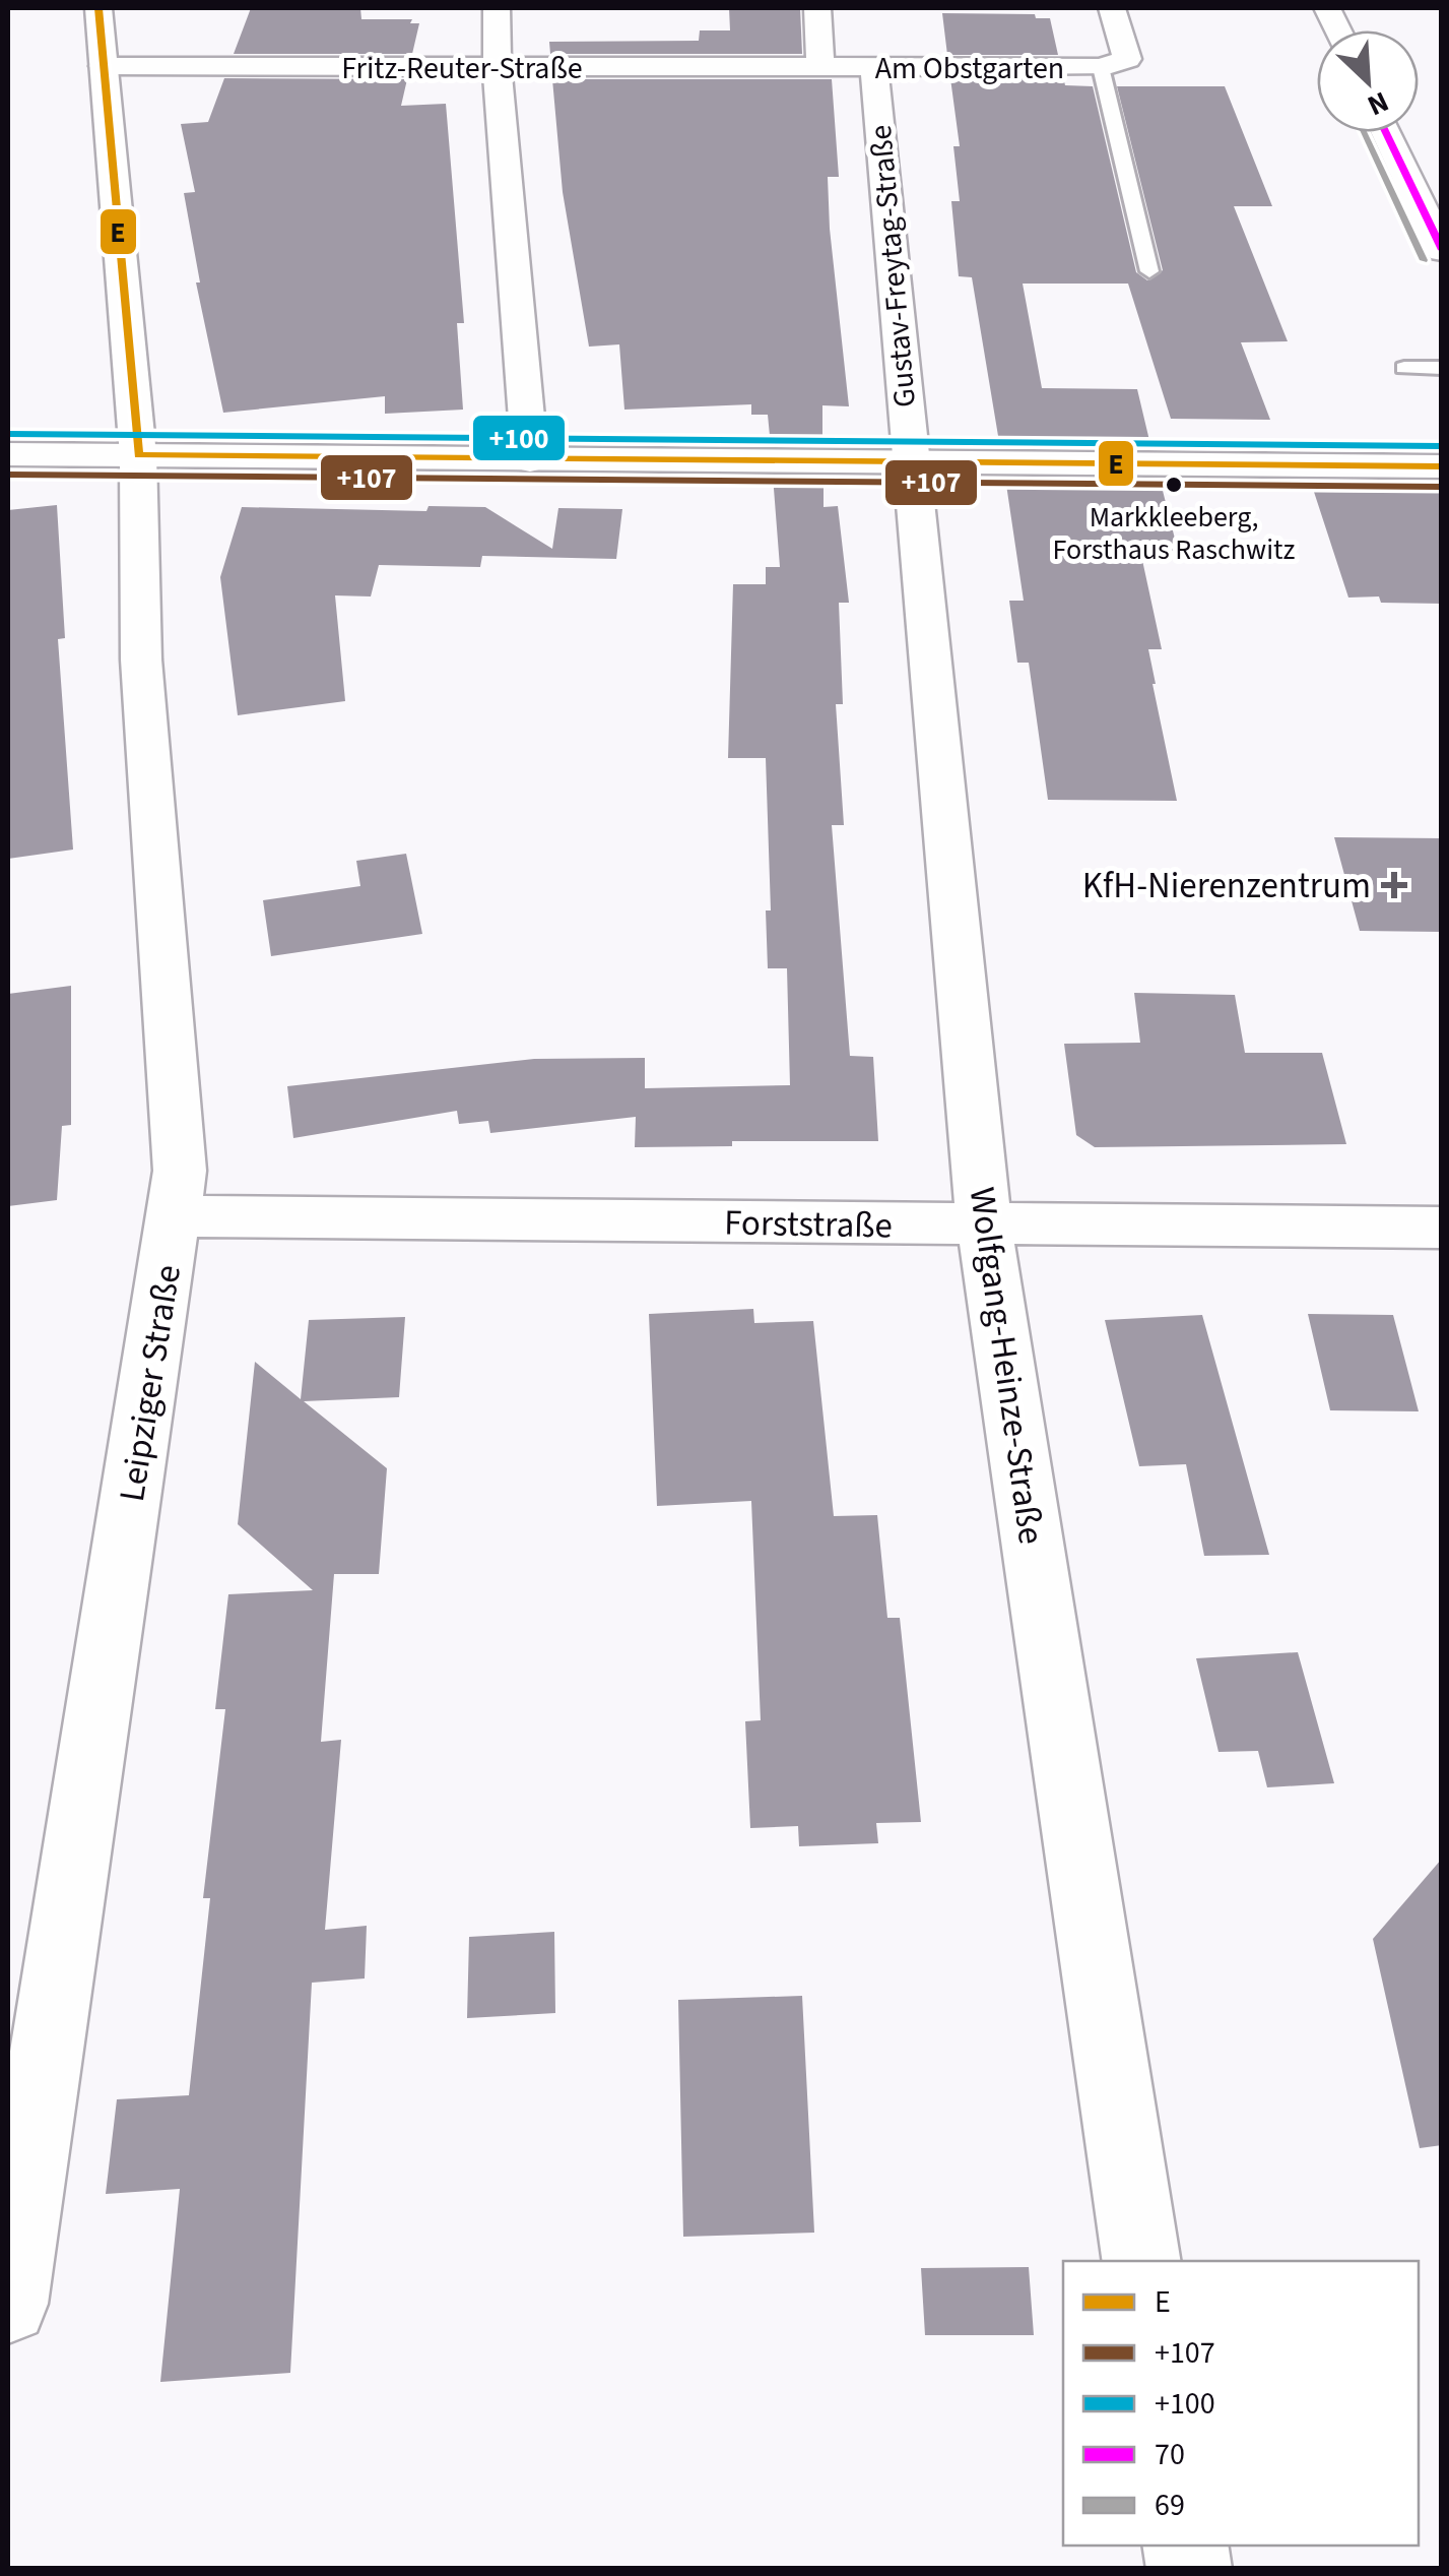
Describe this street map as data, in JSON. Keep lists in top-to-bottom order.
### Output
{
  "streets": {
    "street": [
      "Fritz-Reuter-Straße",
      "Am Obstgarten",
      "Gustav-Freytag-Straße",
      "Forststraße",
      "Wolfgang-Heinze-Straße",
      "Leipziger Straße"
    ]
  },
  "crossings": [
    ["Fritz-Reuter-Straße", "Am Obstgarten"],
    ["Fritz-Reuter-Straße", "Leipziger Straße"],
    ["Am Obstgarten", "Gustav-Freytag-Straße"],
    ["Gustav-Freytag-Straße", "Wolfgang-Heinze-Straße"],
    ["Forststraße", "Wolfgang-Heinze-Straße"],
    ["Forststraße", "Leipziger Straße"]
  ],
  "places": {
    "other": ["Markkleeberg, Forsthaus Raschwitz"],
    "health": ["KfH-Nierenzentrum"]
  },
  "lines": [
    "transit line E",
    "transit line 70",
    "transit line 69",
    "transit line +100",
    "transit line +107"
  ],
  "legend": [
    "E",
    "+107",
    "+100",
    "70",
    "69"
  ],
  "north": "bottom right"
}
